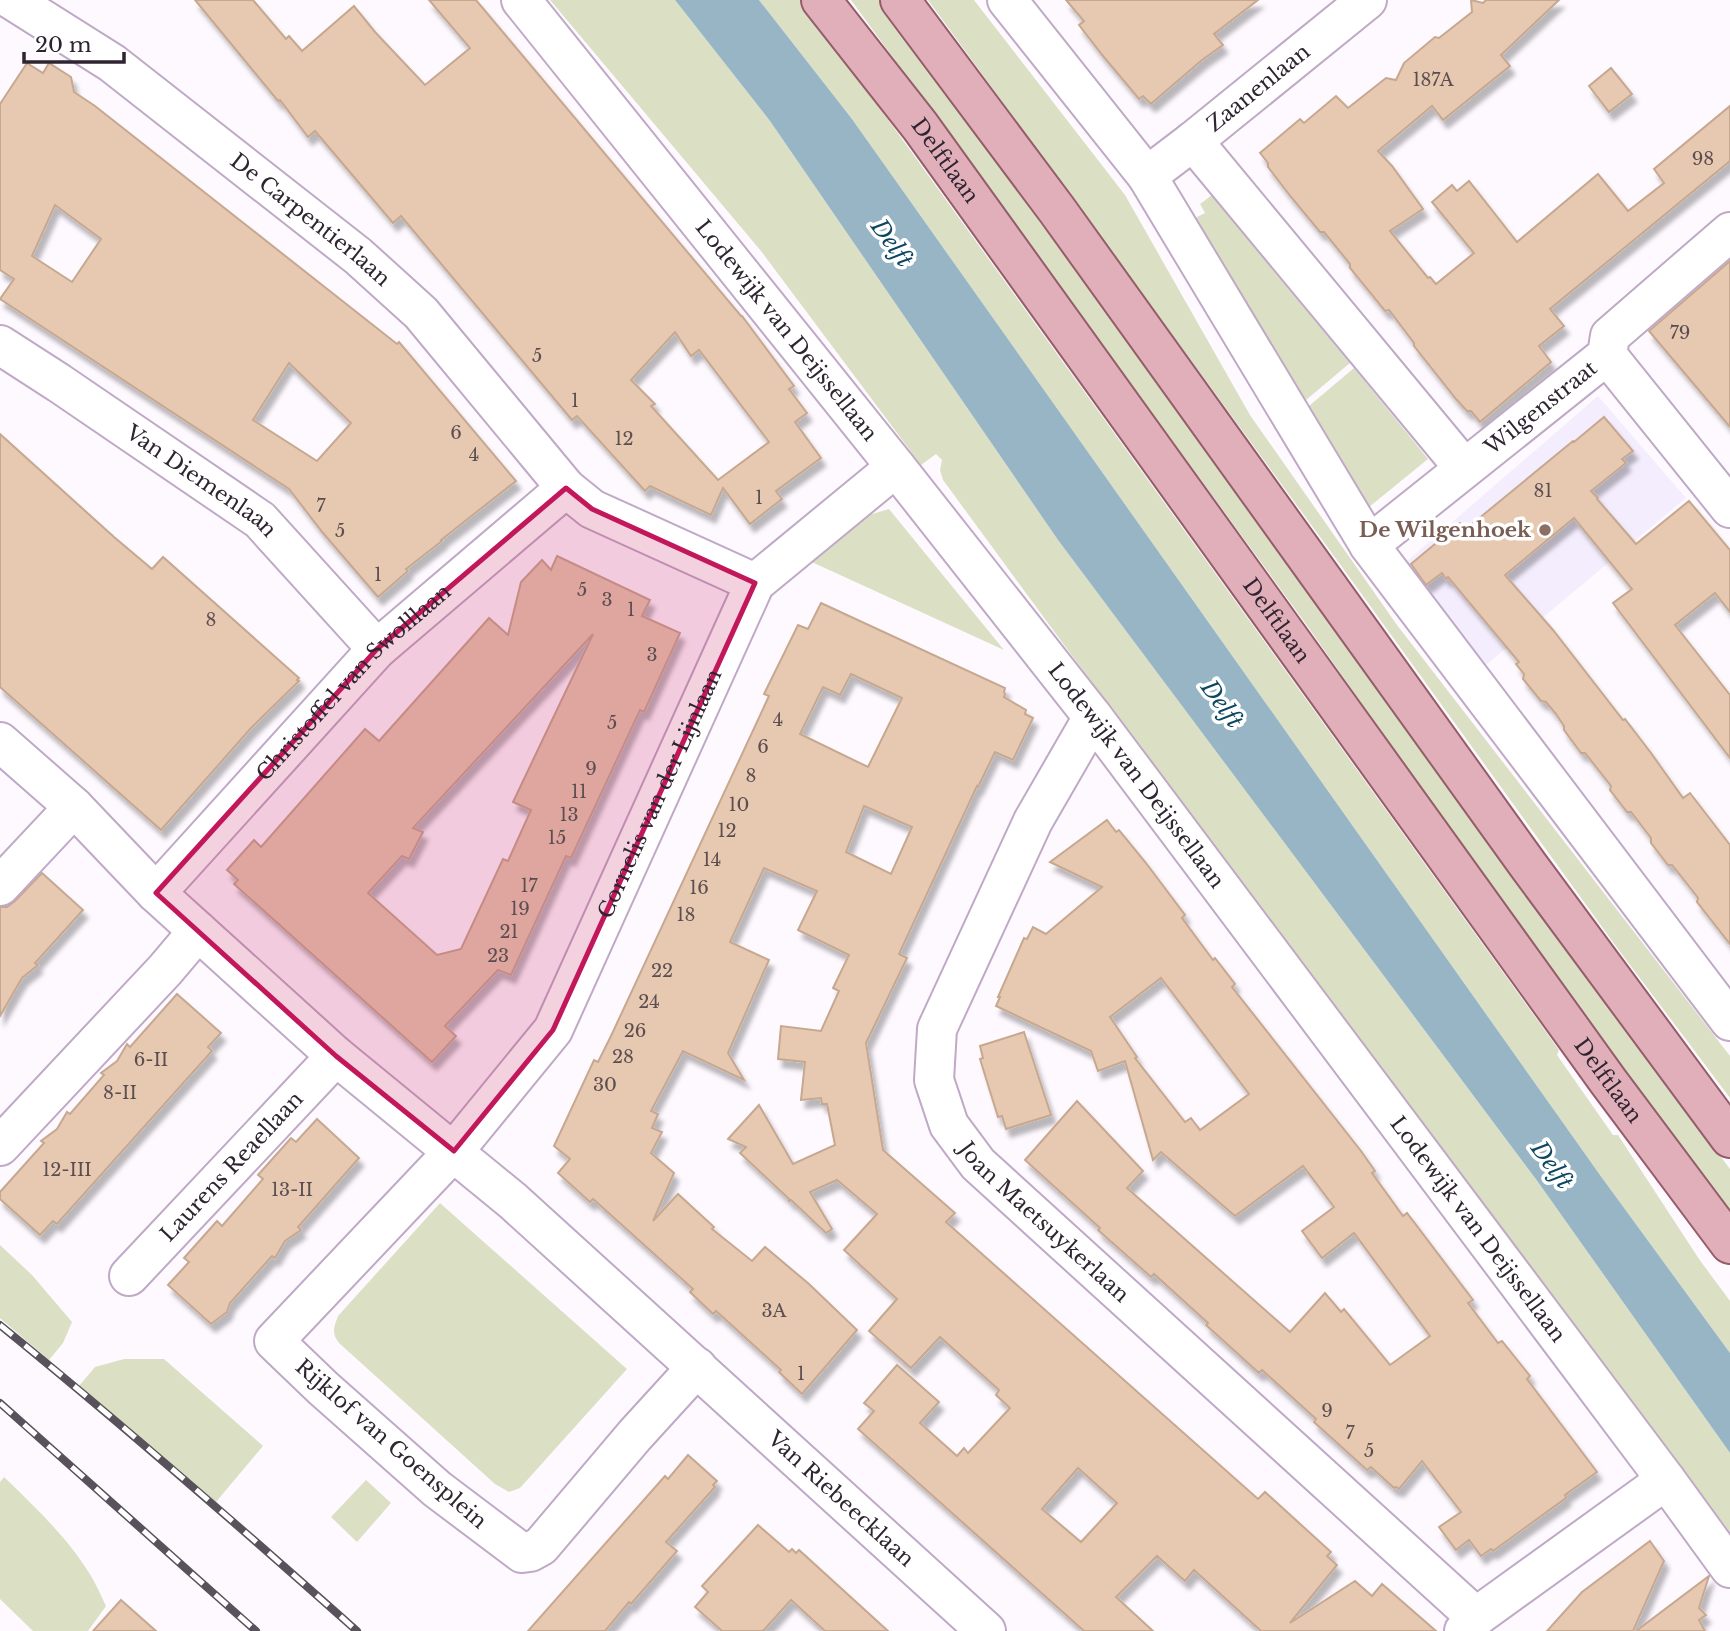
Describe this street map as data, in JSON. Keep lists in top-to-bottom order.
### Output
{
  "streets": {
    "main road": ["Delftlaan"],
    "street": [
      "Zaanenlaan",
      "De Carpentierlaan",
      "Lodewijk van Deijssellaan",
      "Wilgenstraat",
      "Van Diemenlaan",
      "Christoffel van Swolllaan",
      "Cornelis van der Lijnlaan",
      "Laurens Reaellaan",
      "Joan Maetsuykerlaan",
      "Rijklof van Goensplein",
      "Van Riebeecklaan"
    ]
  },
  "crossings": [
    ["De Carpentierlaan", "Christoffel van Swolllaan"],
    ["De Carpentierlaan", "Cornelis van der Lijnlaan"],
    ["Lodewijk van Deijssellaan", "Cornelis van der Lijnlaan"],
    ["Lodewijk van Deijssellaan", "Joan Maetsuykerlaan"],
    ["Van Diemenlaan", "Christoffel van Swolllaan"],
    ["Cornelis van der Lijnlaan", "Rijklof van Goensplein"],
    ["Rijklof van Goensplein", "Van Riebeecklaan"]
  ],
  "water": ["Delft"],
  "places": ["De Wilgenhoek"],
  "house_numbers": [
    "187A",
    "98",
    "79",
    "5",
    "1",
    "6",
    "12",
    "4",
    "81",
    "1",
    "7",
    "5",
    "1",
    "5",
    "3",
    "1",
    "8",
    "3",
    "4",
    "5",
    "6",
    "9",
    "8",
    "11",
    "10",
    "13",
    "12",
    "15",
    "14",
    "17",
    "16",
    "19",
    "18",
    "21",
    "23",
    "22",
    "24",
    "26",
    "28",
    "6-II",
    "30",
    "8-II",
    "12-III",
    "13-II",
    "3A",
    "1",
    "9",
    "7",
    "5"
  ],
  "scale_bar": "20 m"
}
